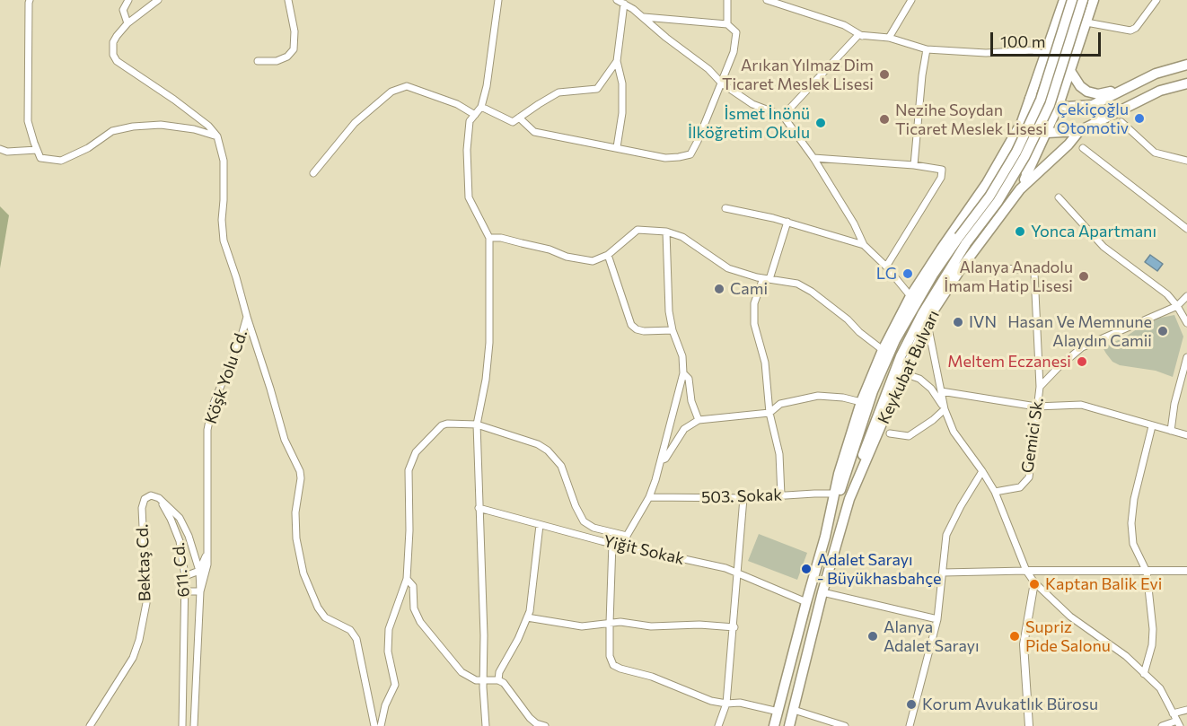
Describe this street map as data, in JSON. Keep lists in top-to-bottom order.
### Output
{
  "streets": {
    "main road": ["Keykubat Bulvarı"],
    "street": [
      "Köşk Yolu Cd.",
      "Gemici Sk.",
      "503. Sokak",
      "Yiğit Sokak",
      "Bektaş Cd.",
      "611. Cd."
    ]
  },
  "crossings": [
    ["Köşk Yolu Cd.", "611. Cd."],
    ["Bektaş Cd.", "611. Cd."]
  ],
  "places": [
    "Arıkan Yılmaz Dim Ticaret Meslek Lisesi",
    "Çekiçoğlu Otomotiv",
    "Nezihe Soydan Ticaret Meslek Lisesi",
    "İsmet İnönü İlköğretim Okulu",
    "Yonca Apartmanı",
    "LG",
    "Alanya Anadolu İmam Hatip Lisesi",
    "Cami",
    "IVN",
    "Hasan Ve Memnune Alaydın Camii",
    "Meltem Eczanesi",
    "Adalet Sarayı - Büyükhasbahçe",
    "Kaptan Balik Evi",
    "Alanya Adalet Sarayı",
    "Supriz Pide Salonu",
    "Korum Avukatlık Bürosu"
  ],
  "scale_bar": "100 m"
}
